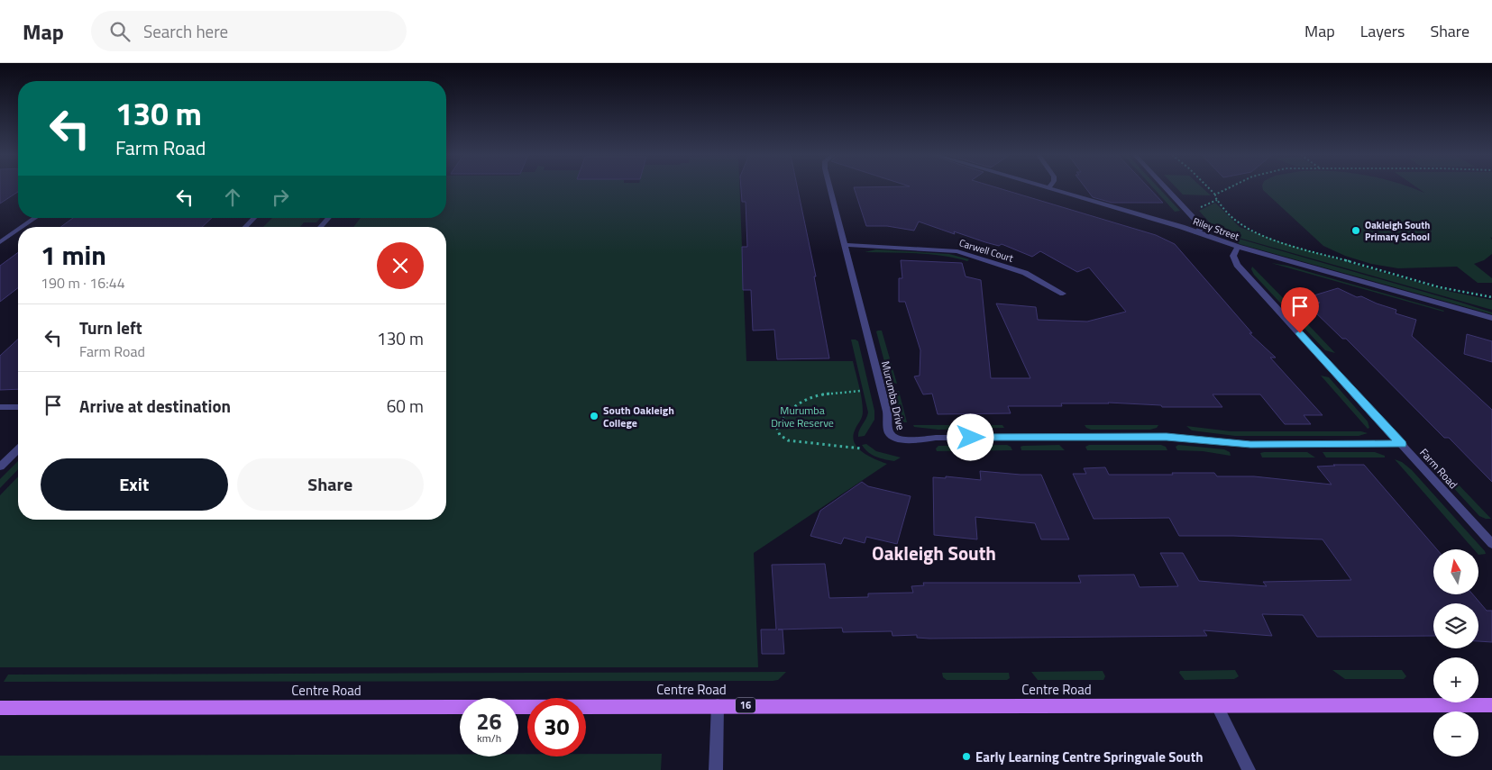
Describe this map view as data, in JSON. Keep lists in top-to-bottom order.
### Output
{
  "streets": {
    "main road": ["Centre Road", "16"],
    "street": [
      "Riley Street",
      "Carwell Court",
      "Murumba Drive",
      "Farm Road"
    ]
  },
  "crossings": [
    ["Riley Street", "Farm Road"],
    ["Carwell Court", "Murumba Drive"],
    ["Murumba Drive", "Farm Road"]
  ],
  "districts": ["Oakleigh South"],
  "parks": ["Murumba Drive Reserve"],
  "places": ["Oakleigh South Primary School", "South Oakleigh College", "Early Learning Centre Springvale South"],
  "north": "top",
  "page": {
    "header": "Map",
    "search": "Search here",
    "nav": ["Map", "Layers", "Share"],
    "turn": ["130 m", "Farm Road"],
    "heading": ["1 min", "190 m · 16:44"],
    "list": [
      {
        "name": "Turn left",
        "note": "Farm Road",
        "value": "130 m"
      },
      {
        "name": "Arrive at destination",
        "value": "60 m"
      }
    ],
    "buttons": ["Exit", "Share"],
    "map_buttons": ["+", "−"],
    "speed": "26 km/h",
    "limit": "30"
  }
}
